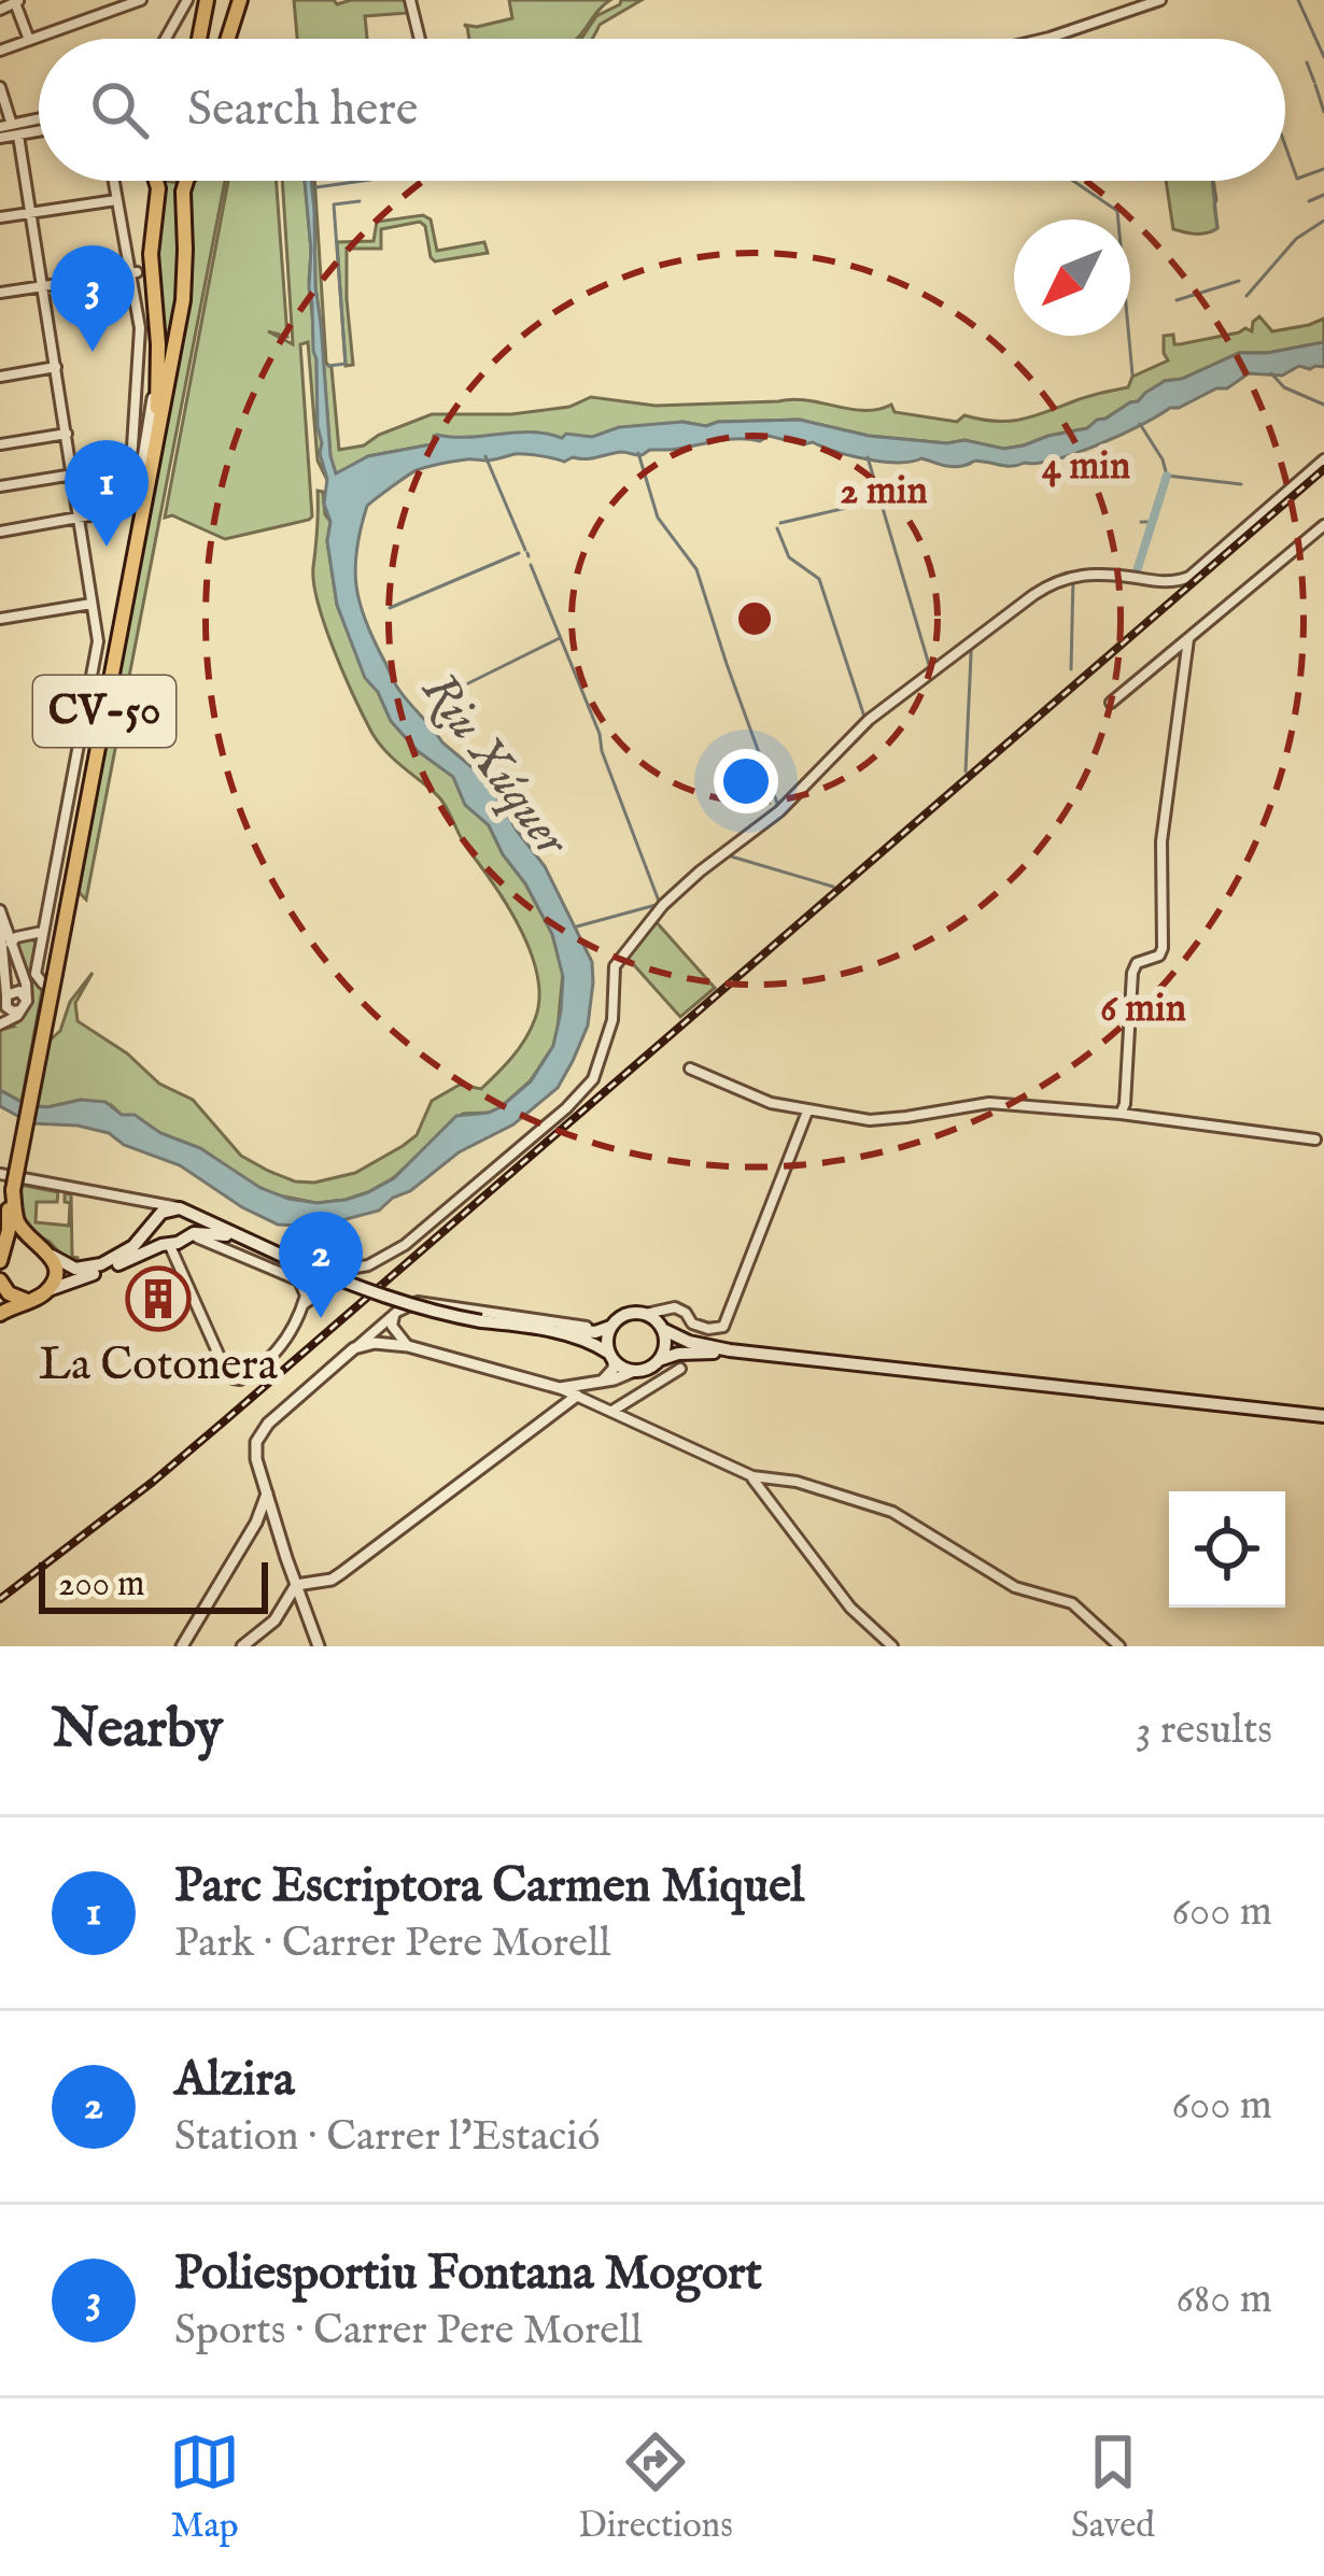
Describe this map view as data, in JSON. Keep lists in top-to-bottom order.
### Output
{
  "streets": {
    "main road": ["CV-50"]
  },
  "water": ["Riu Xúquer"],
  "places": {
    "building": ["La Cotonera"]
  },
  "scale_bar": "200 m",
  "north": "bottom left",
  "page": {
    "search": "Search here",
    "pins": ["3", "1", "2"],
    "scale": "200 m",
    "heading": ["Nearby", "3 results"],
    "list": [
      {
        "mark": "1",
        "name": "Parc Escriptora Carmen Miquel",
        "note": "Park · Carrer Pere Morell",
        "value": "600 m"
      },
      {
        "mark": "2",
        "name": "Alzira",
        "note": "Station · Carrer l'Estació",
        "value": "600 m"
      },
      {
        "mark": "3",
        "name": "Poliesportiu Fontana Mogort",
        "note": "Sports · Carrer Pere Morell",
        "value": "680 m"
      }
    ],
    "nav": ["Map", "Directions", "Saved"]
  },
  "rings": ["4 min", "2 min", "6 min"]
}
